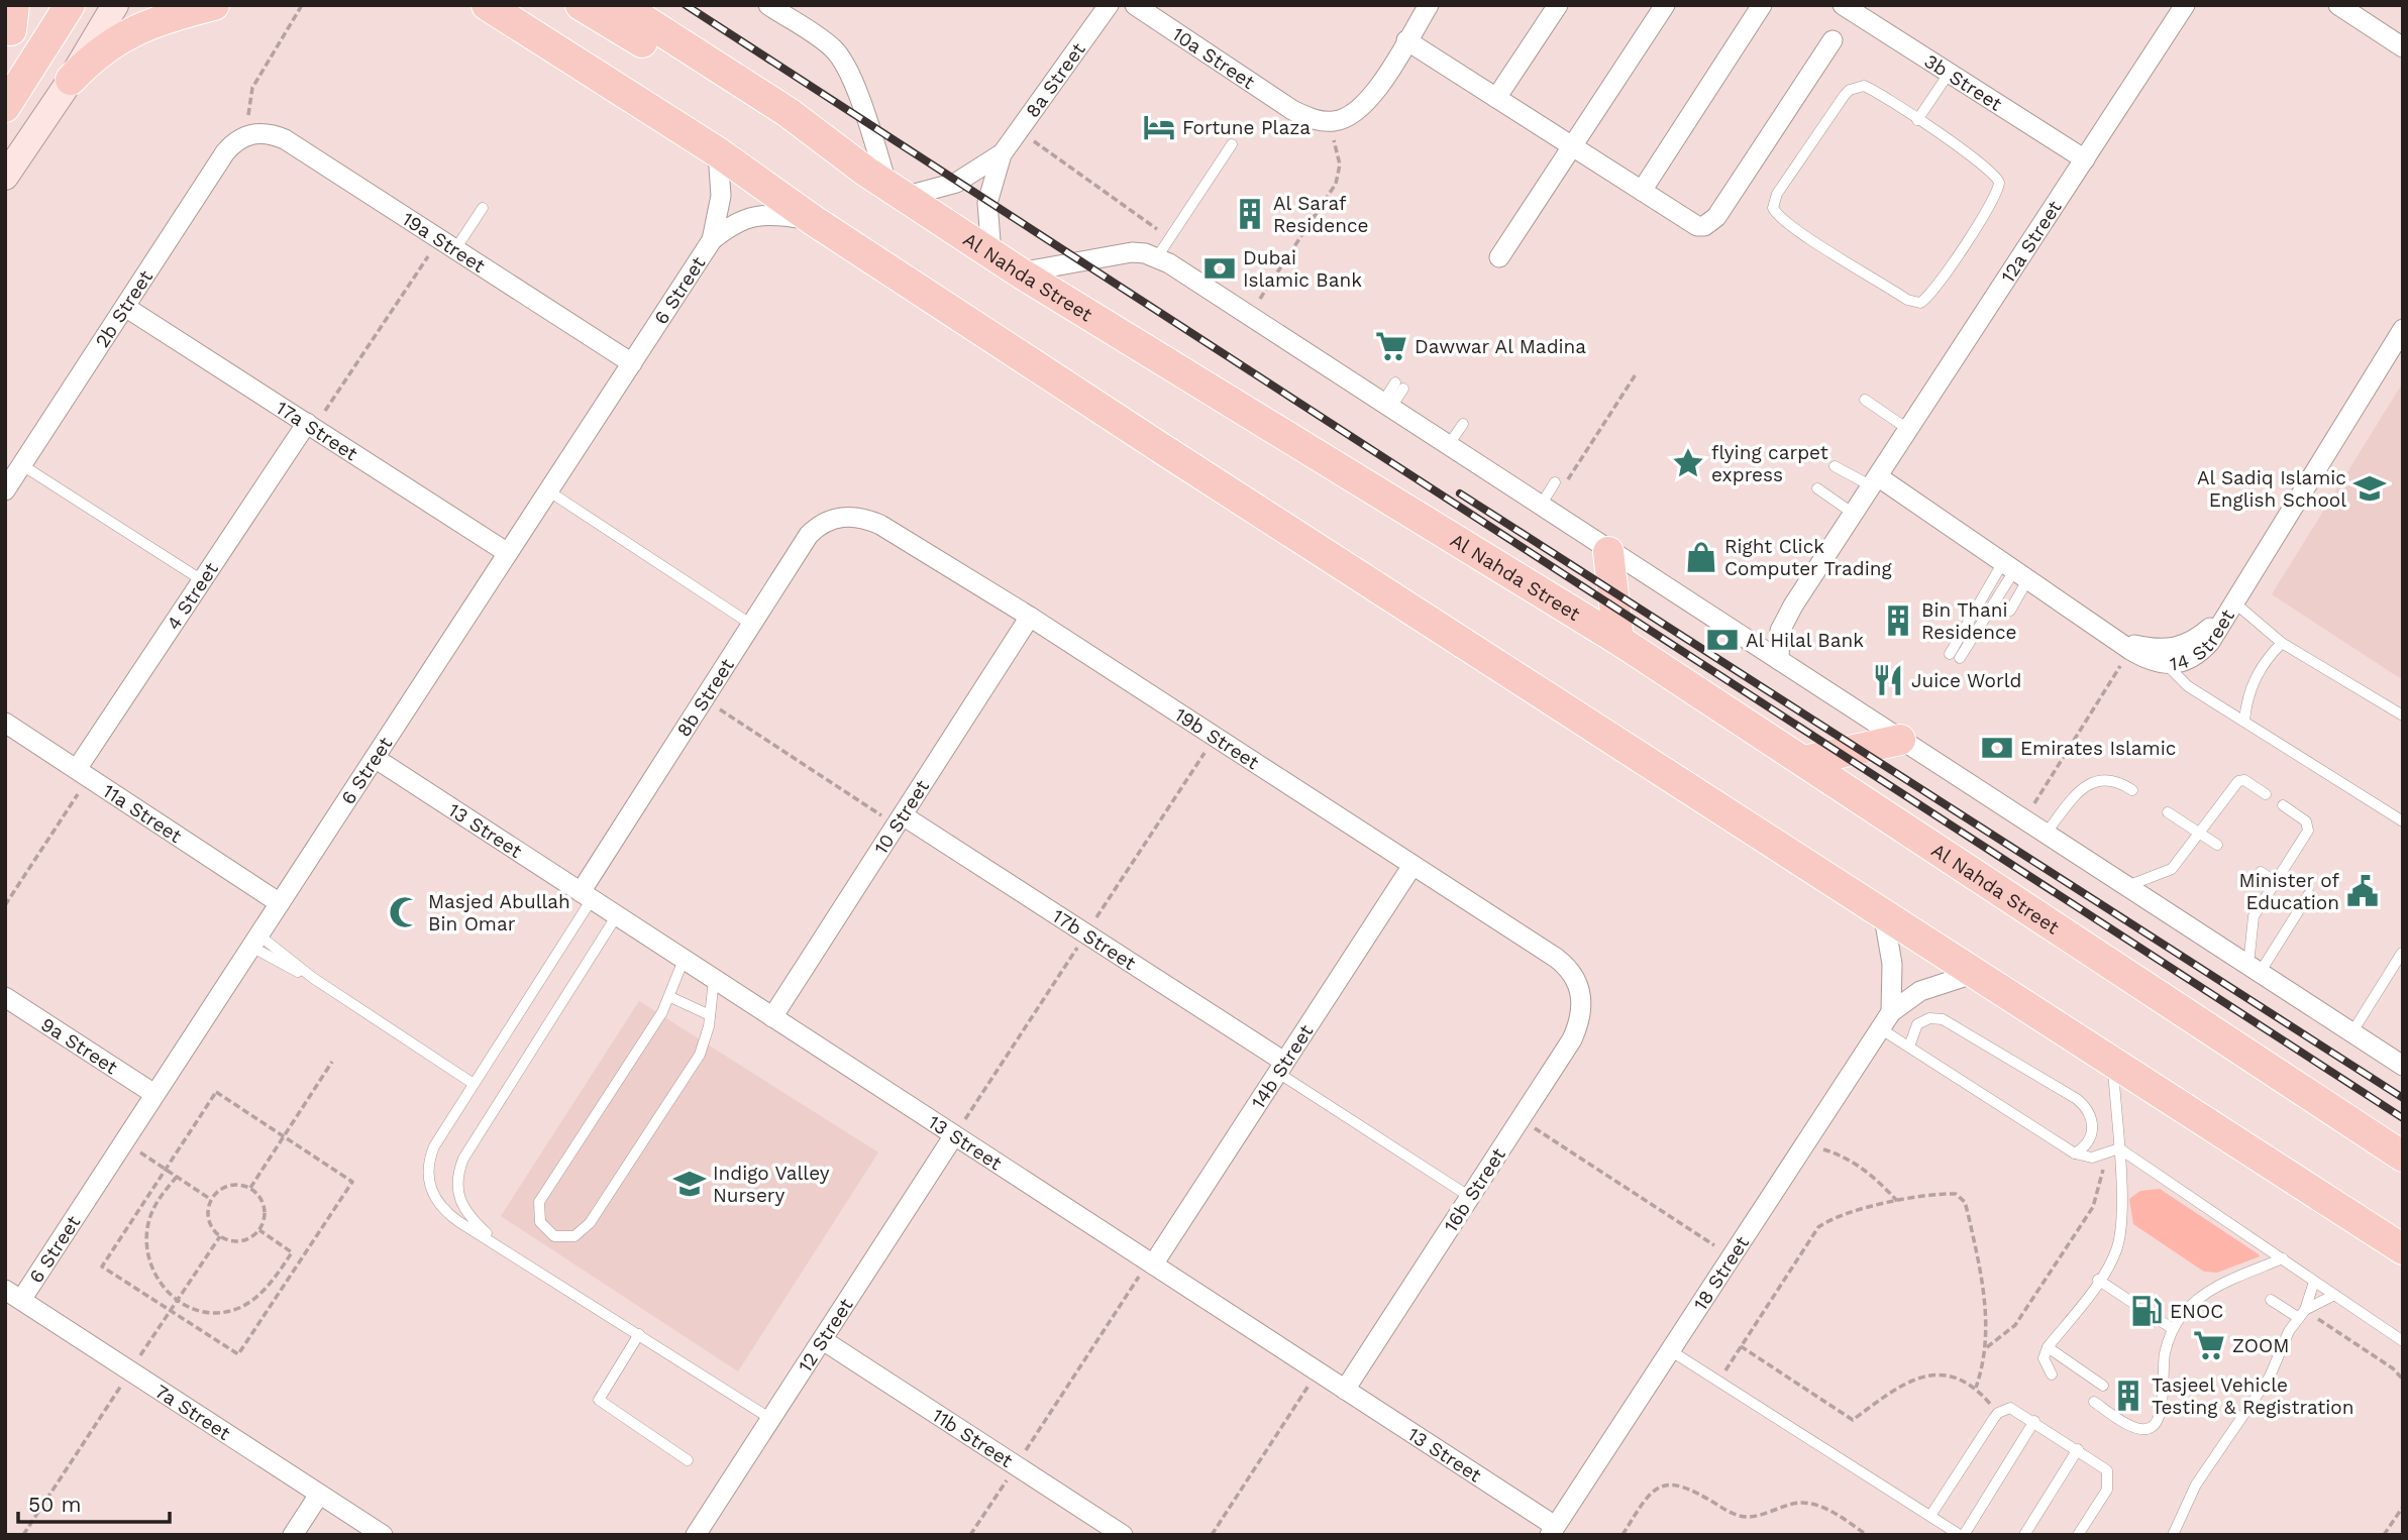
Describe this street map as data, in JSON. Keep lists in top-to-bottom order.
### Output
{
  "streets": {
    "main road": ["Al Nahda Street"],
    "street": [
      "10a Street",
      "8a Street",
      "3b Street",
      "19a Street",
      "12a Street",
      "6 Street",
      "2b Street",
      "17a Street",
      "4 Street",
      "14 Street",
      "8b Street",
      "19b Street",
      "11a Street",
      "10 Street",
      "13 Street",
      "17b Street",
      "9a Street",
      "14b Street",
      "16b Street",
      "18 Street",
      "12 Street",
      "7a Street",
      "11b Street"
    ]
  },
  "crossings": [
    ["8a Street", "Al Nahda Street"],
    ["3b Street", "12a Street"],
    ["19a Street", "6 Street"],
    ["19a Street", "2b Street"],
    ["12a Street", "14 Street"],
    ["6 Street", "17a Street"],
    ["6 Street", "11a Street"],
    ["6 Street", "13 Street"],
    ["6 Street", "9a Street"],
    ["6 Street", "7a Street"],
    ["2b Street", "17a Street"],
    ["17a Street", "4 Street"],
    ["4 Street", "11a Street"],
    ["8b Street", "19b Street"],
    ["8b Street", "13 Street"],
    ["19b Street", "10 Street"],
    ["19b Street", "14b Street"],
    ["19b Street", "16b Street"],
    ["10 Street", "13 Street"],
    ["10 Street", "17b Street"],
    ["13 Street", "14b Street"],
    ["13 Street", "16b Street"],
    ["13 Street", "18 Street"],
    ["13 Street", "12 Street"],
    ["17b Street", "14b Street"],
    ["12 Street", "11b Street"]
  ],
  "places": {
    "hotel": ["Fortune Plaza"],
    "building": ["Al Saraf Residence", "Bin Thani Residence", "Tasjeel Vehicle Testing & Registration"],
    "bank": ["Dubai Islamic Bank", "Al Hilal Bank", "Emirates Islamic"],
    "supermarket": ["Dawwar Al Madina", "ZOOM"],
    "place": ["flying carpet express"],
    "school or university": ["Al Sadiq Islamic English School", "Indigo Valley Nursery"],
    "shop": ["Right Click Computer Trading"],
    "restaurant": ["Juice World"],
    "public building": ["Minister of Education"],
    "mosque": ["Masjed Abullah Bin Omar"],
    "fuel station": ["ENOC"]
  },
  "scale_bar": "50 m"
}
